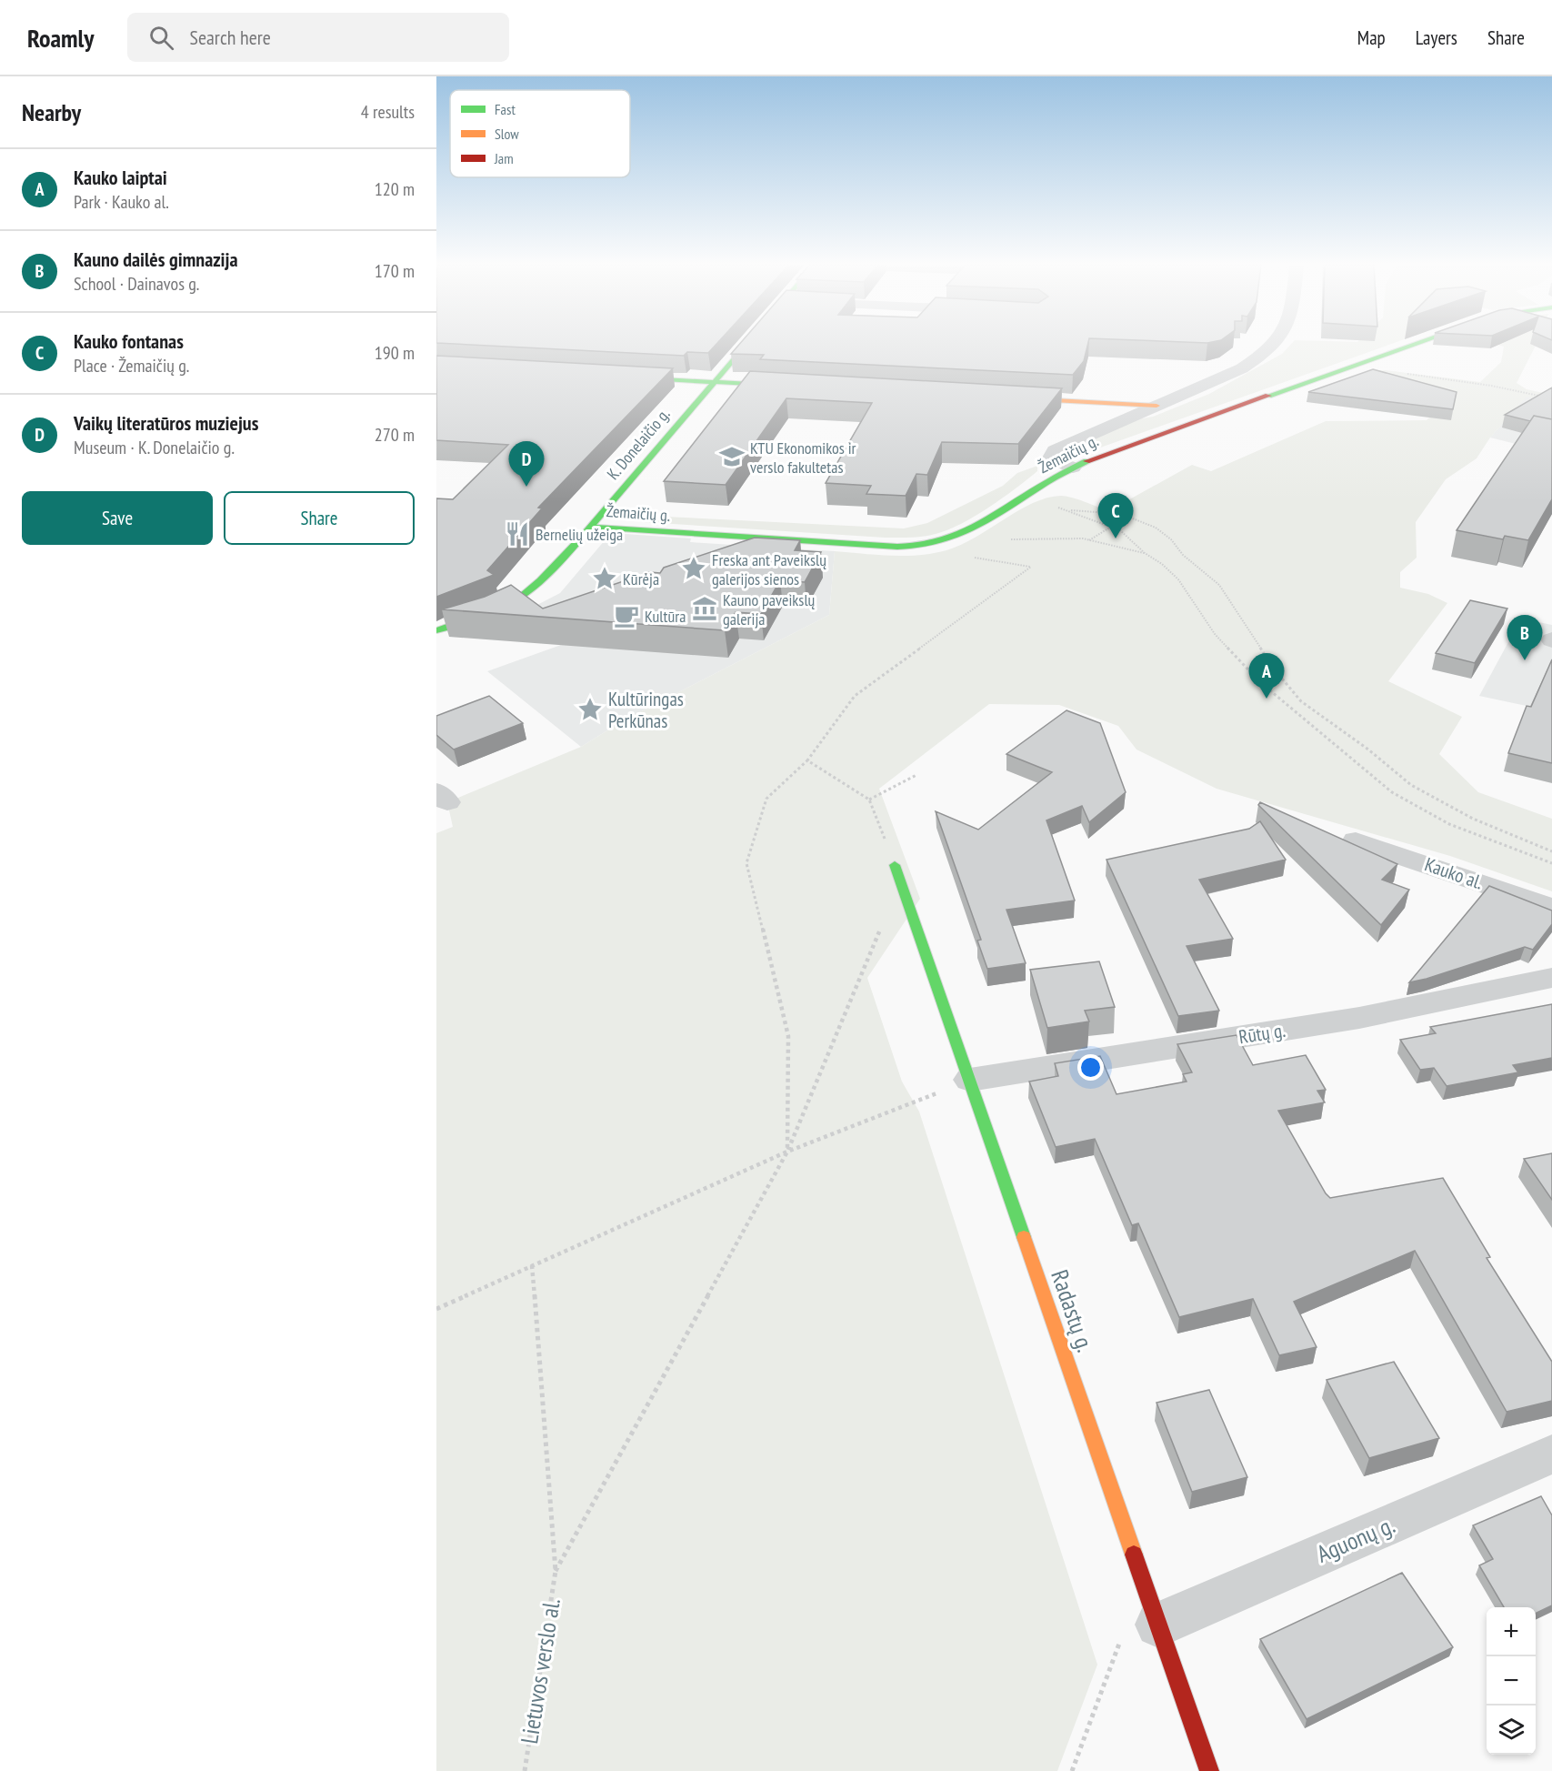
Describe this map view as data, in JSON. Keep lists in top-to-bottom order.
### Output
{
  "streets": {
    "street": [
      "K. Donelaičio g.",
      "Žemaičių g.",
      "Kauko al.",
      "Rūtų g.",
      "Radastų g.",
      "Aguonų g."
    ],
    "path": ["Lietuvos verslo al."]
  },
  "crossings": [
    ["K. Donelaičio g.", "Žemaičių g."],
    ["Rūtų g.", "Radastų g."],
    ["Radastų g.", "Aguonų g."]
  ],
  "places": {
    "school or university": ["KTU Ekonomikos ir verslo fakultetas"],
    "restaurant": ["Bernelių užeiga"],
    "place": ["Freska ant Paveikslų galerijos sienos", "Kūrėja", "Kultūringas Perkūnas"],
    "museum": ["Kauno paveikslų galerija"],
    "cafe": ["Kultūra"]
  },
  "legend": ["Fast", "Slow", "Jam"],
  "page": {
    "header": "Roamly",
    "search": "Search here",
    "nav": ["Map", "Layers", "Share"],
    "heading": ["Nearby", "4 results"],
    "list": [
      {
        "mark": "A",
        "name": "Kauko laiptai",
        "note": "Park · Kauko al.",
        "value": "120 m"
      },
      {
        "mark": "B",
        "name": "Kauno dailės gimnazija",
        "note": "School · Dainavos g.",
        "value": "170 m"
      },
      {
        "mark": "C",
        "name": "Kauko fontanas",
        "note": "Place · Žemaičių g.",
        "value": "190 m"
      },
      {
        "mark": "D",
        "name": "Vaikų literatūros muziejus",
        "note": "Museum · K. Donelaičio g.",
        "value": "270 m"
      }
    ],
    "pins": [
      "D",
      "C",
      "B",
      "A"
    ],
    "buttons": ["Save", "Share"],
    "map_buttons": ["+", "−"]
  }
}
